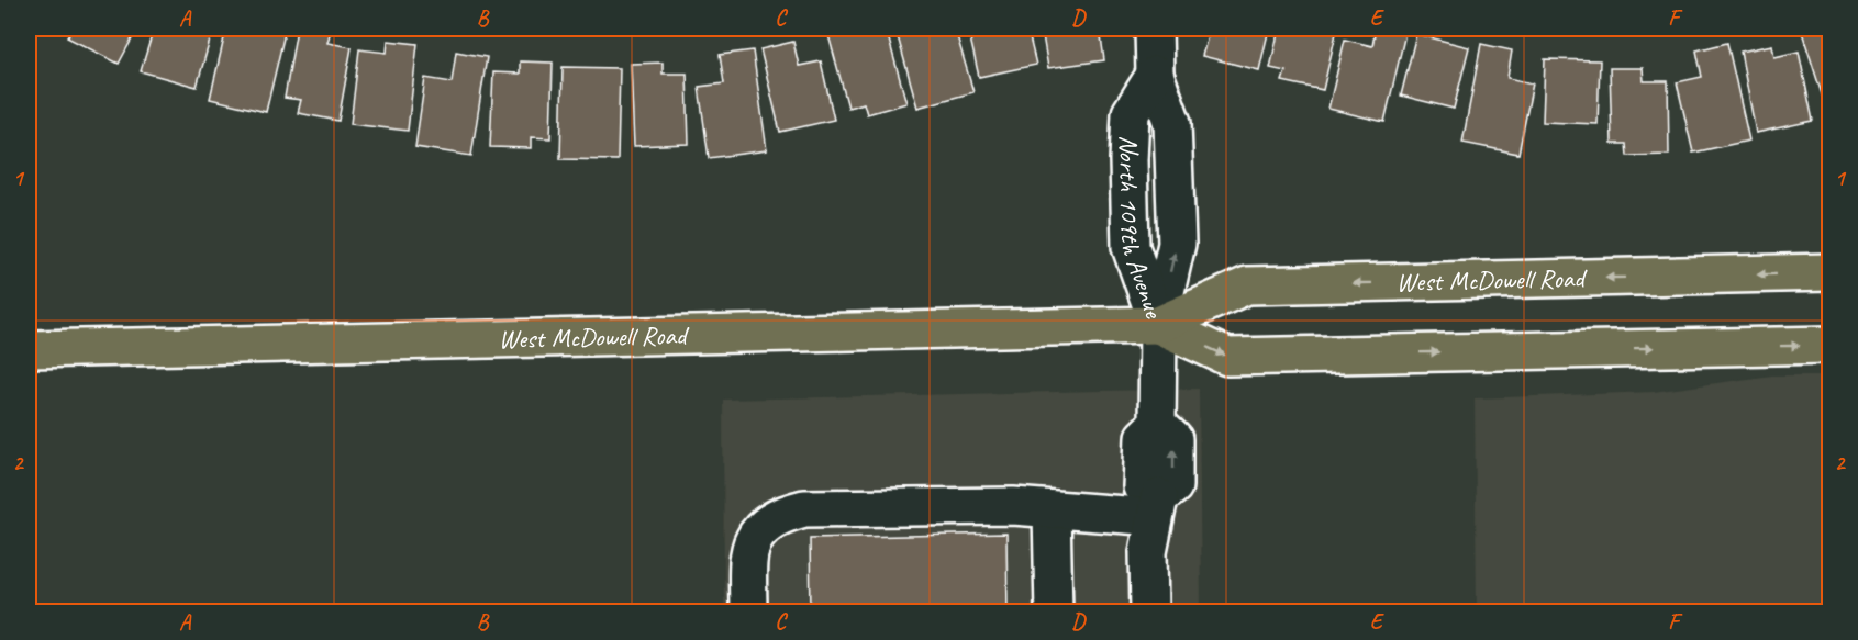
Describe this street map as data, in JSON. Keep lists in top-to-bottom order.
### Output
{
  "streets": {
    "main road": ["West McDowell Road"],
    "street": ["North 109th Avenue"]
  },
  "crossings": [
    ["North 109th Avenue", "West McDowell Road"]
  ],
  "grid": {
    "columns": [
      "A",
      "B",
      "C",
      "D",
      "E",
      "F"
    ],
    "rows": ["1", "2"]
  }
}
